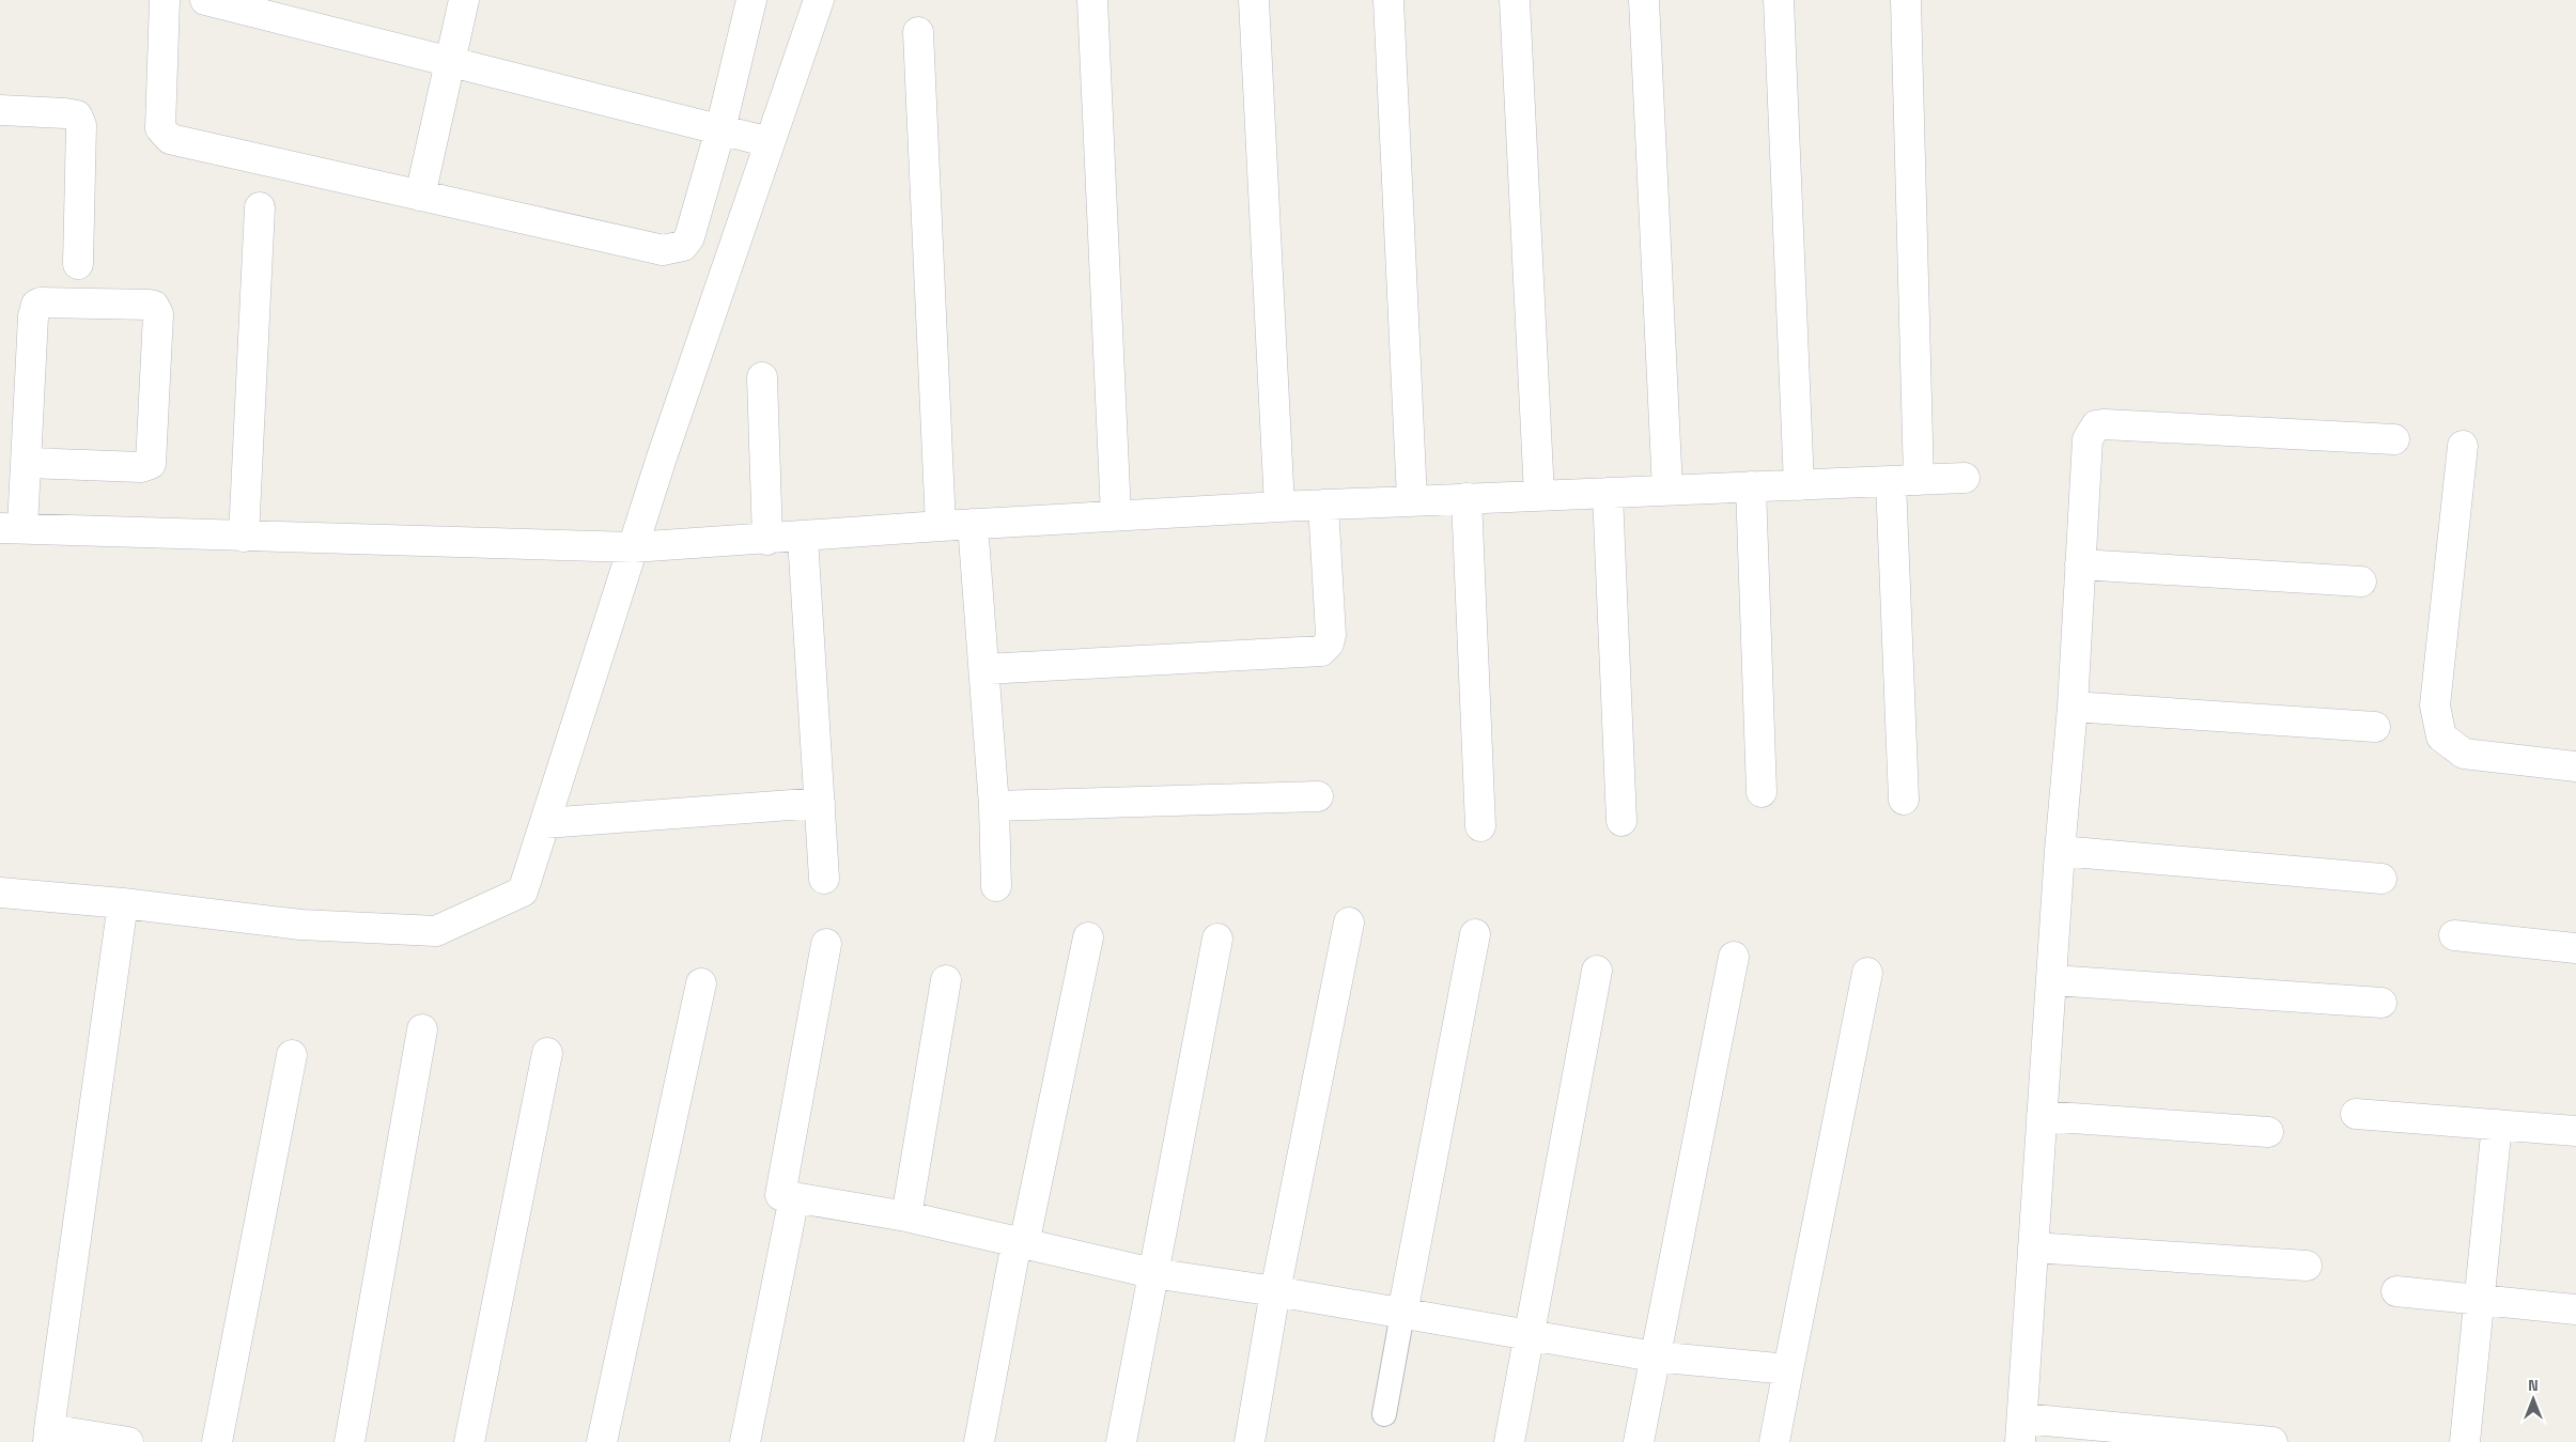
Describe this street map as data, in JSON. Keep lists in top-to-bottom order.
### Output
{
  "north": "top"
}
